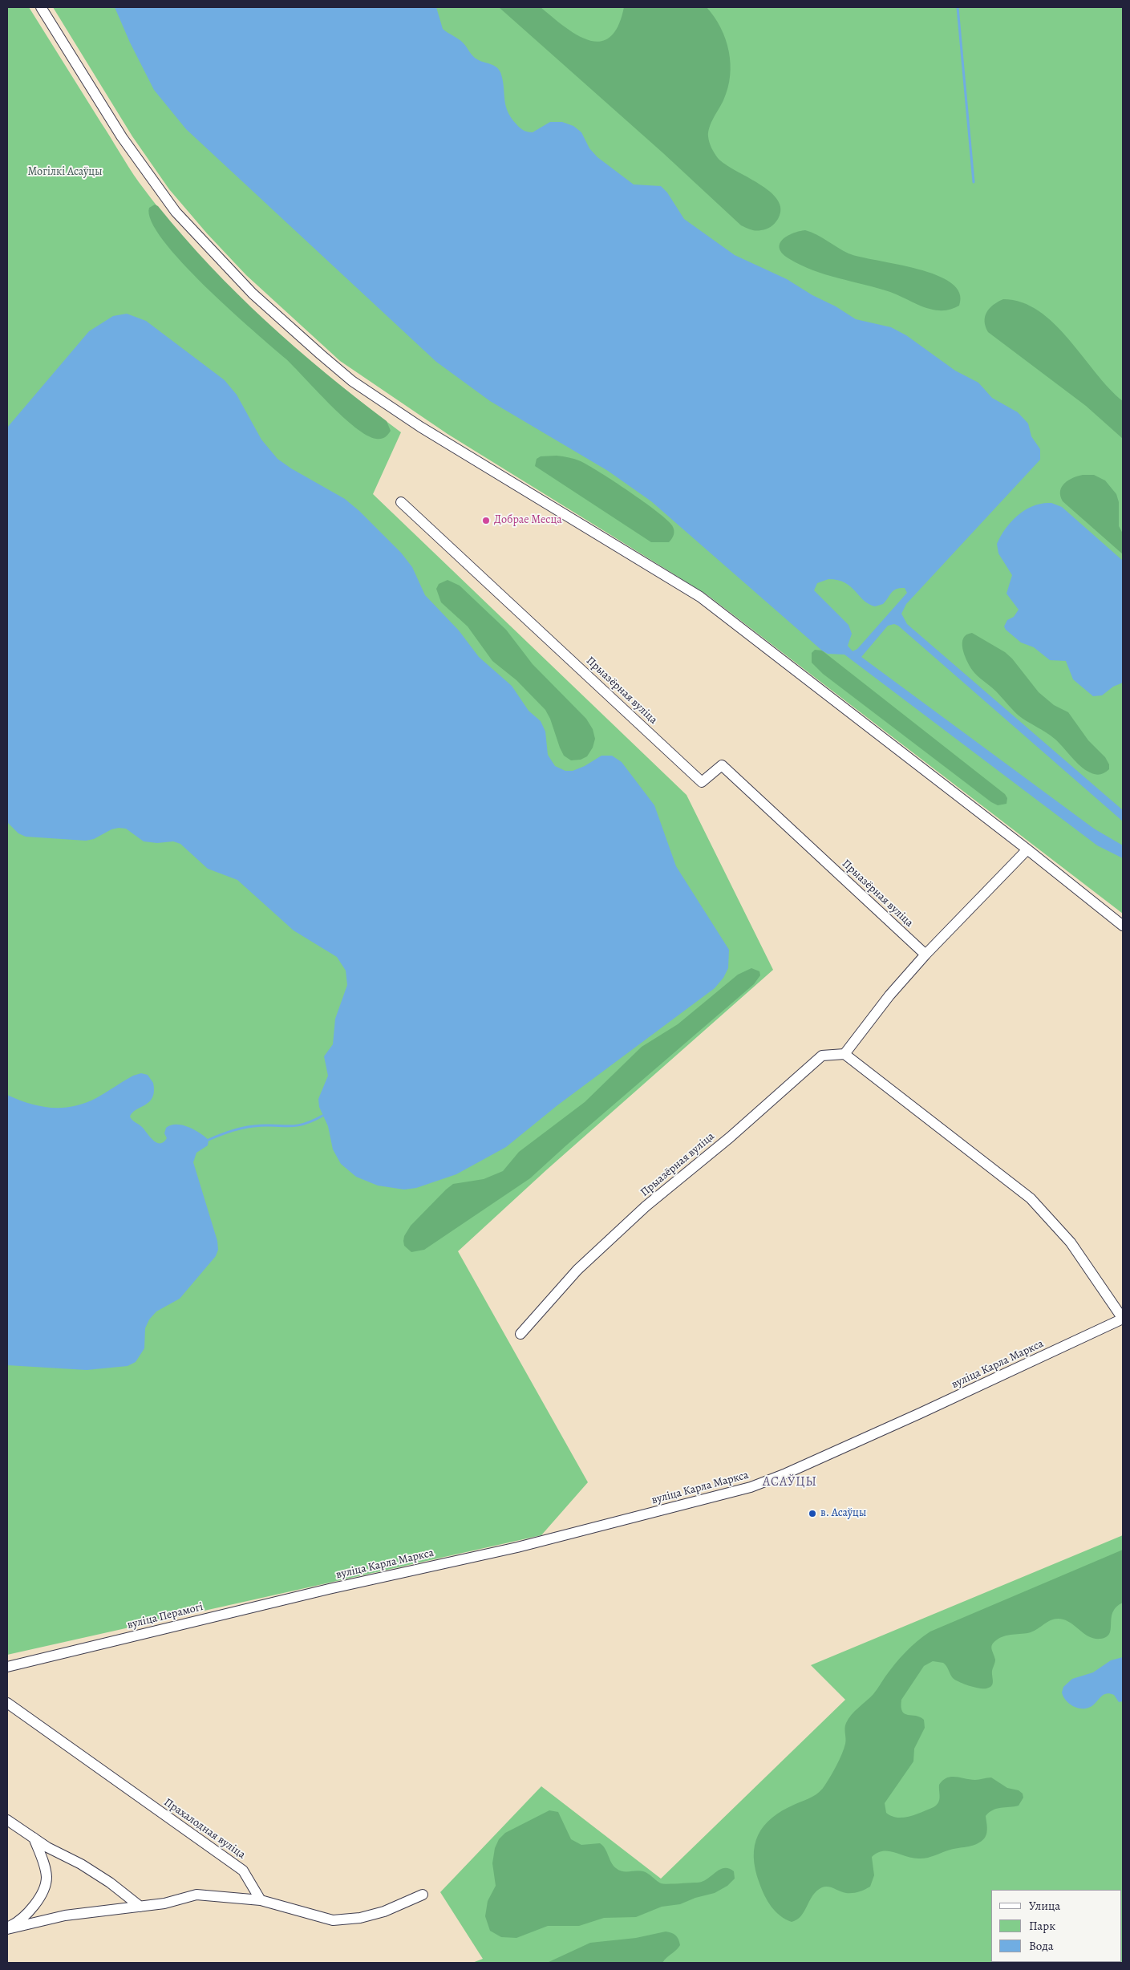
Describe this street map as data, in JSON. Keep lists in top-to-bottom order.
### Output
{
  "streets": {
    "street": [
      "Прыазёрная вуліца",
      "вуліца Карла Маркса",
      "вуліца Перамогі",
      "Прахалодная вуліца"
    ]
  },
  "crossings": [
    ["Прыазёрная вуліца", "вуліца Карла Маркса"],
    ["вуліца Карла Маркса", "вуліца Перамогі"]
  ],
  "districts": ["АСАЎЦЫ"],
  "parks": ["Могілкі Асаўцы"],
  "places": ["Добрае Месца", "в. Асаўцы"],
  "legend": ["Улица", "Парк", "Вода"]
}
